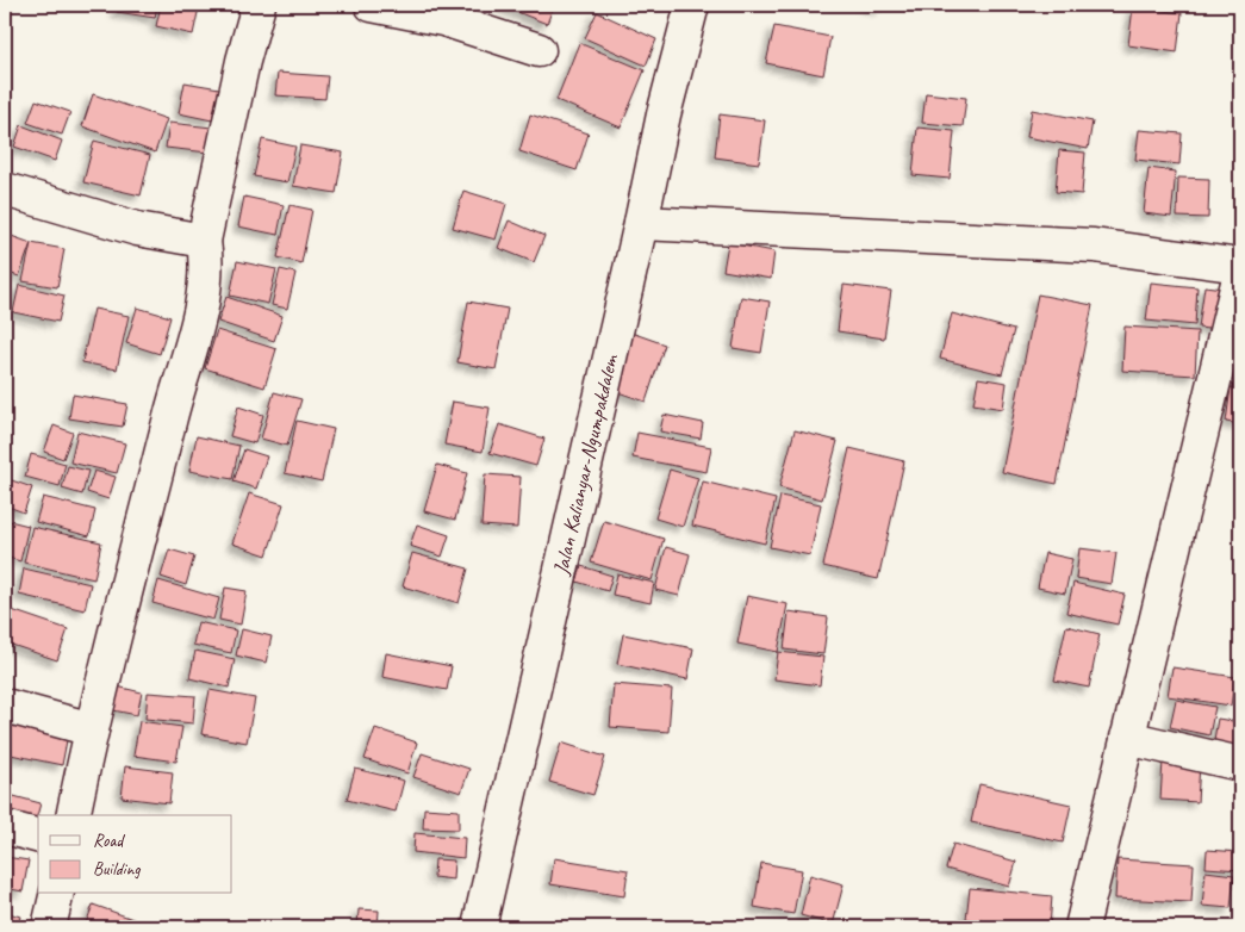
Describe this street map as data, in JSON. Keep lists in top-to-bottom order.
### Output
{
  "streets": {
    "street": ["Jalan Kalianyar-Ngumpakdalem"]
  },
  "legend": ["Road", "Building"]
}
